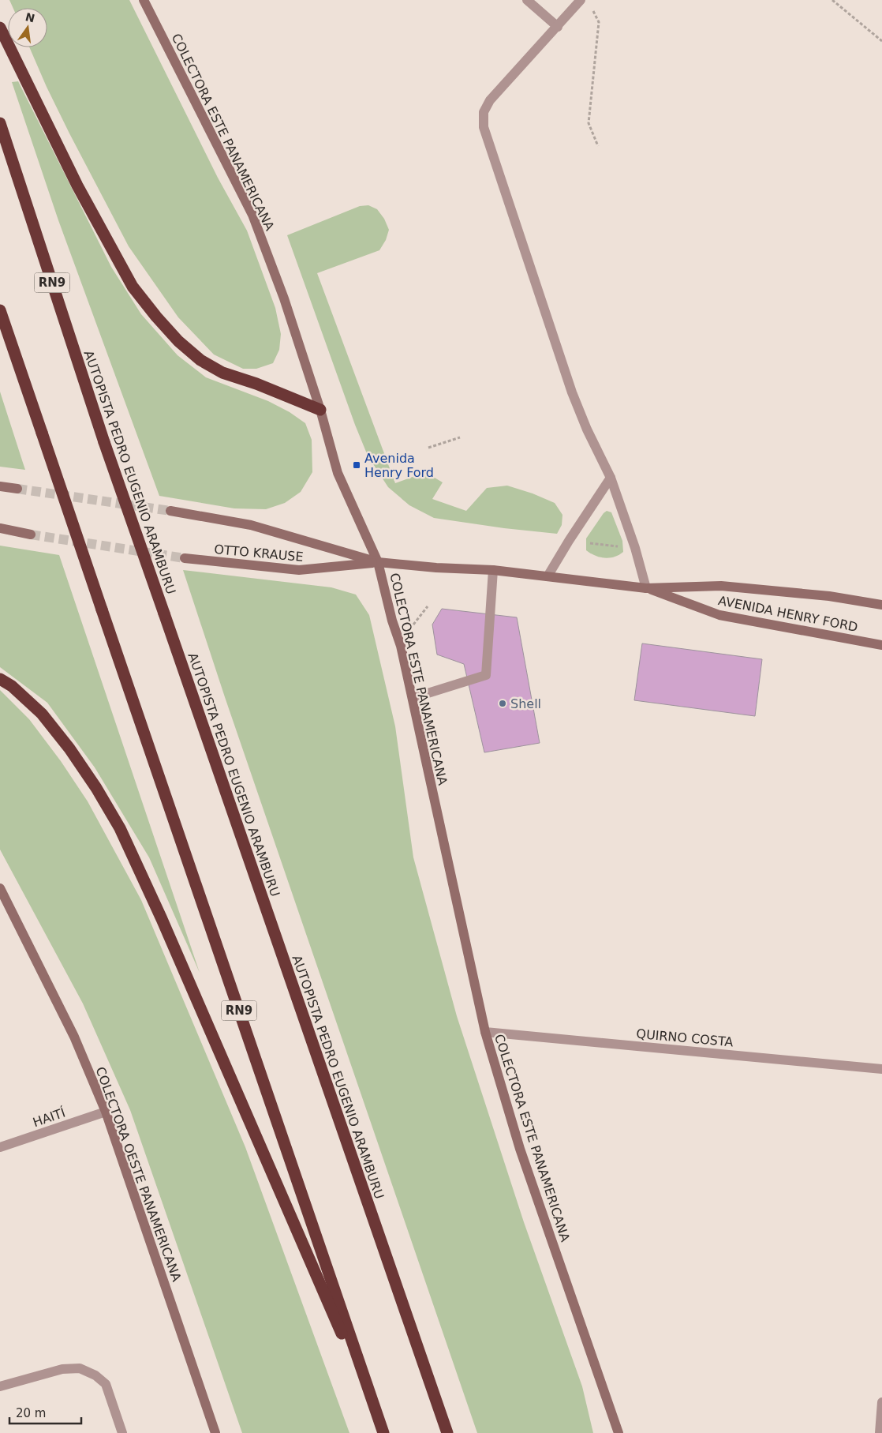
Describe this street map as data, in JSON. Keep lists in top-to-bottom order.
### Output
{
  "streets": {
    "highway": ["RN9", "AUTOPISTA PEDRO EUGENIO ARAMBURU"],
    "main road": [
      "COLECTORA ESTE PANAMERICANA",
      "OTTO KRAUSE",
      "AVENIDA HENRY FORD",
      "COLECTORA OESTE PANAMERICANA"
    ],
    "street": ["QUIRNO COSTA", "HAITÍ"]
  },
  "crossings": [
    ["COLECTORA ESTE PANAMERICANA", "OTTO KRAUSE"],
    ["COLECTORA ESTE PANAMERICANA", "AVENIDA HENRY FORD"],
    ["COLECTORA ESTE PANAMERICANA", "QUIRNO COSTA"],
    ["OTTO KRAUSE", "AVENIDA HENRY FORD"],
    ["HAITÍ", "COLECTORA OESTE PANAMERICANA"]
  ],
  "places": {
    "transit": ["Avenida Henry Ford"],
    "other": ["Shell"]
  },
  "scale_bar": "20 m",
  "north": "top"
}
